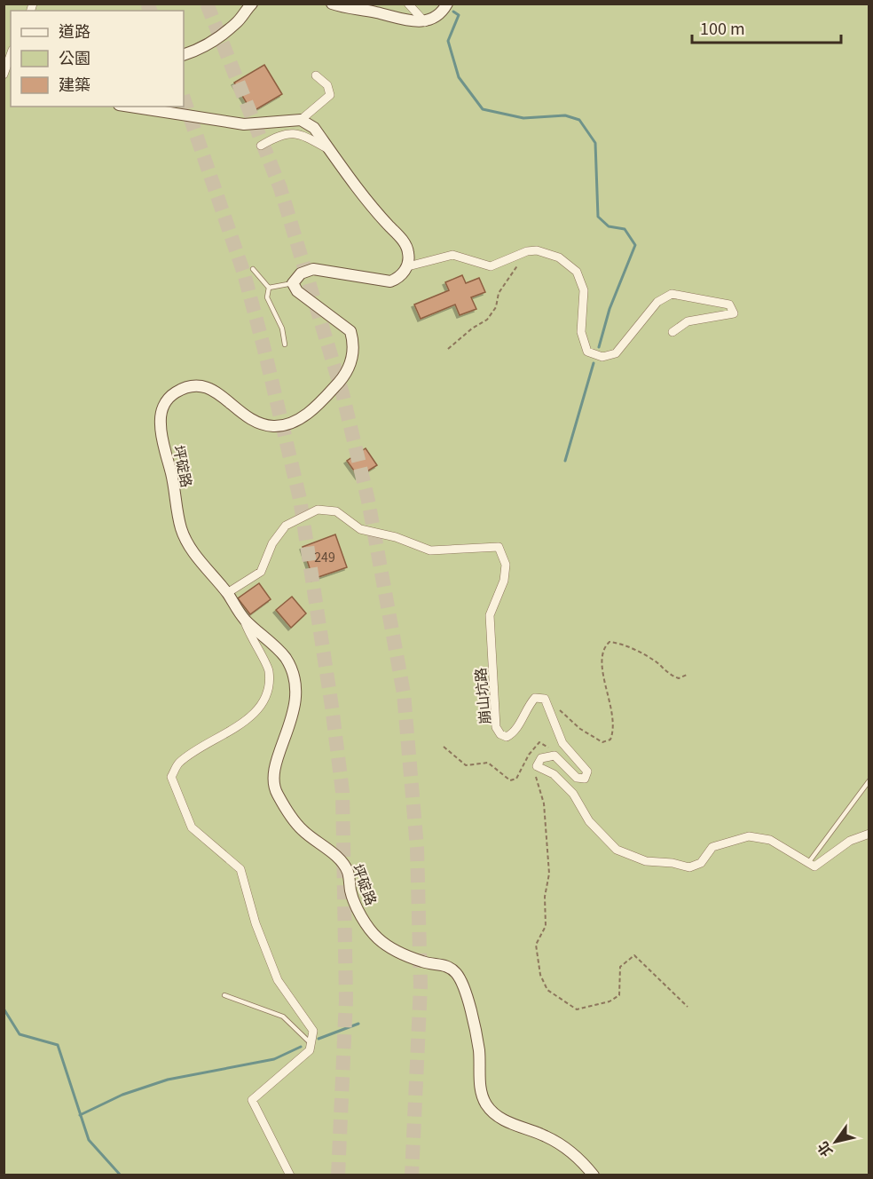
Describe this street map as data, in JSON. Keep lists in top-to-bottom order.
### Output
{
  "streets": {
    "main road": ["坪碇路"],
    "street": ["崩山坑路"]
  },
  "crossings": [
    ["坪碇路", "崩山坑路"]
  ],
  "house_numbers": ["249"],
  "legend": ["道路", "公園", "建築"],
  "scale_bar": "100 m",
  "north": "bottom left"
}
